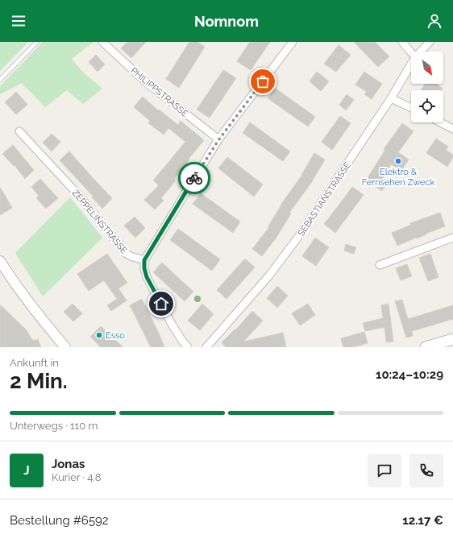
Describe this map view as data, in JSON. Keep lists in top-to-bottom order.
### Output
{
  "streets": {
    "street": ["PHILIPPSTRASSE", "SEBASTIANSTRASSE", "ZEPPELINSTRASSE"]
  },
  "places": ["Elektro & Fernsehen Zweck", "Esso"],
  "north": "bottom right",
  "page": {
    "header": "Nomnom",
    "heading": ["2 Min.", "Ankunft in", "10:24–10:29"],
    "panel": [
      "Jonas",
      "Kurier · 4.8",
      "Bestellung #6592",
      "12.17 €"
    ],
    "bar": "Unterwegs · 110 m",
    "round": "J"
  }
}
